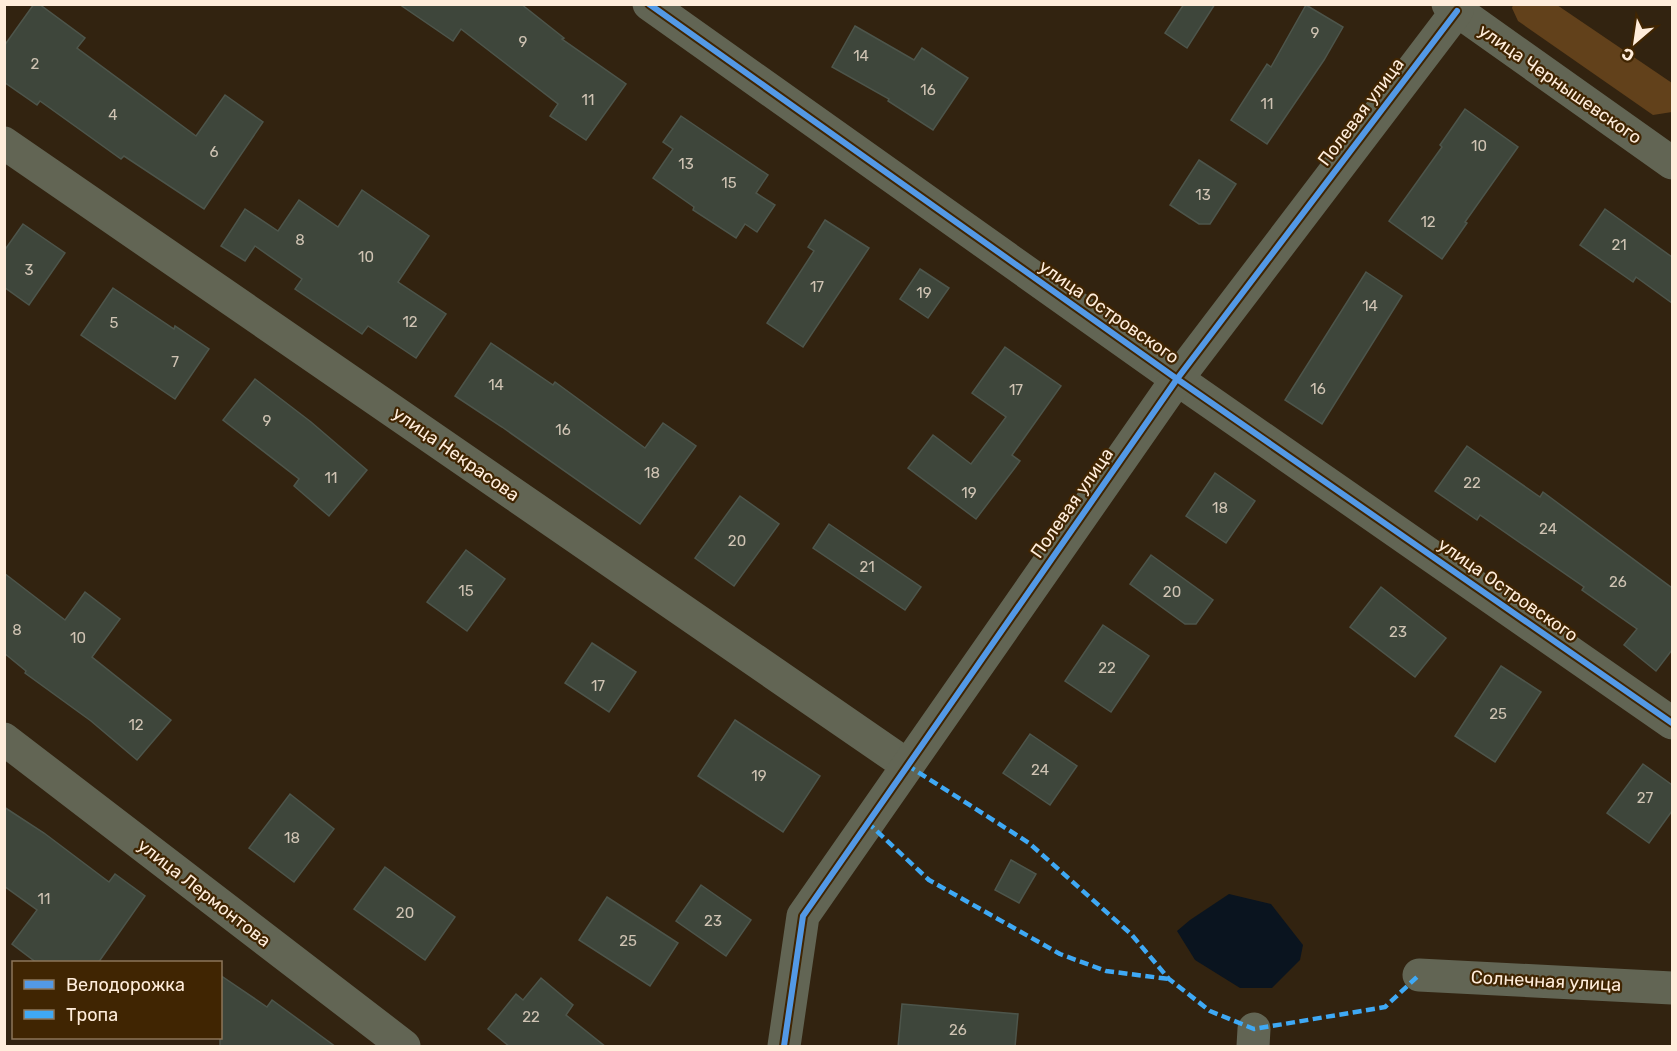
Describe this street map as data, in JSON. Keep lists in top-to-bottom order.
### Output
{
  "streets": {
    "street": [
      "улица Чернышевского",
      "Полевая улица",
      "улица Островского",
      "улица Некрасова",
      "улица Лермонтова",
      "Солнечная улица"
    ]
  },
  "crossings": [
    ["улица Чернышевского", "Полевая улица"],
    ["Полевая улица", "улица Островского"],
    ["Полевая улица", "улица Некрасова"]
  ],
  "house_numbers": [
    "9",
    "9",
    "14",
    "2",
    "16",
    "11",
    "11",
    "4",
    "10",
    "6",
    "13",
    "15",
    "13",
    "12",
    "8",
    "21",
    "10",
    "3",
    "17",
    "19",
    "14",
    "12",
    "5",
    "7",
    "14",
    "16",
    "17",
    "9",
    "16",
    "18",
    "11",
    "22",
    "19",
    "18",
    "24",
    "20",
    "21",
    "26",
    "15",
    "20",
    "8",
    "23",
    "10",
    "22",
    "17",
    "25",
    "12",
    "24",
    "19",
    "27",
    "18",
    "11",
    "20",
    "23",
    "25",
    "22",
    "26"
  ],
  "legend": ["Велодорожка", "Тропа"],
  "north": "bottom left"
}
